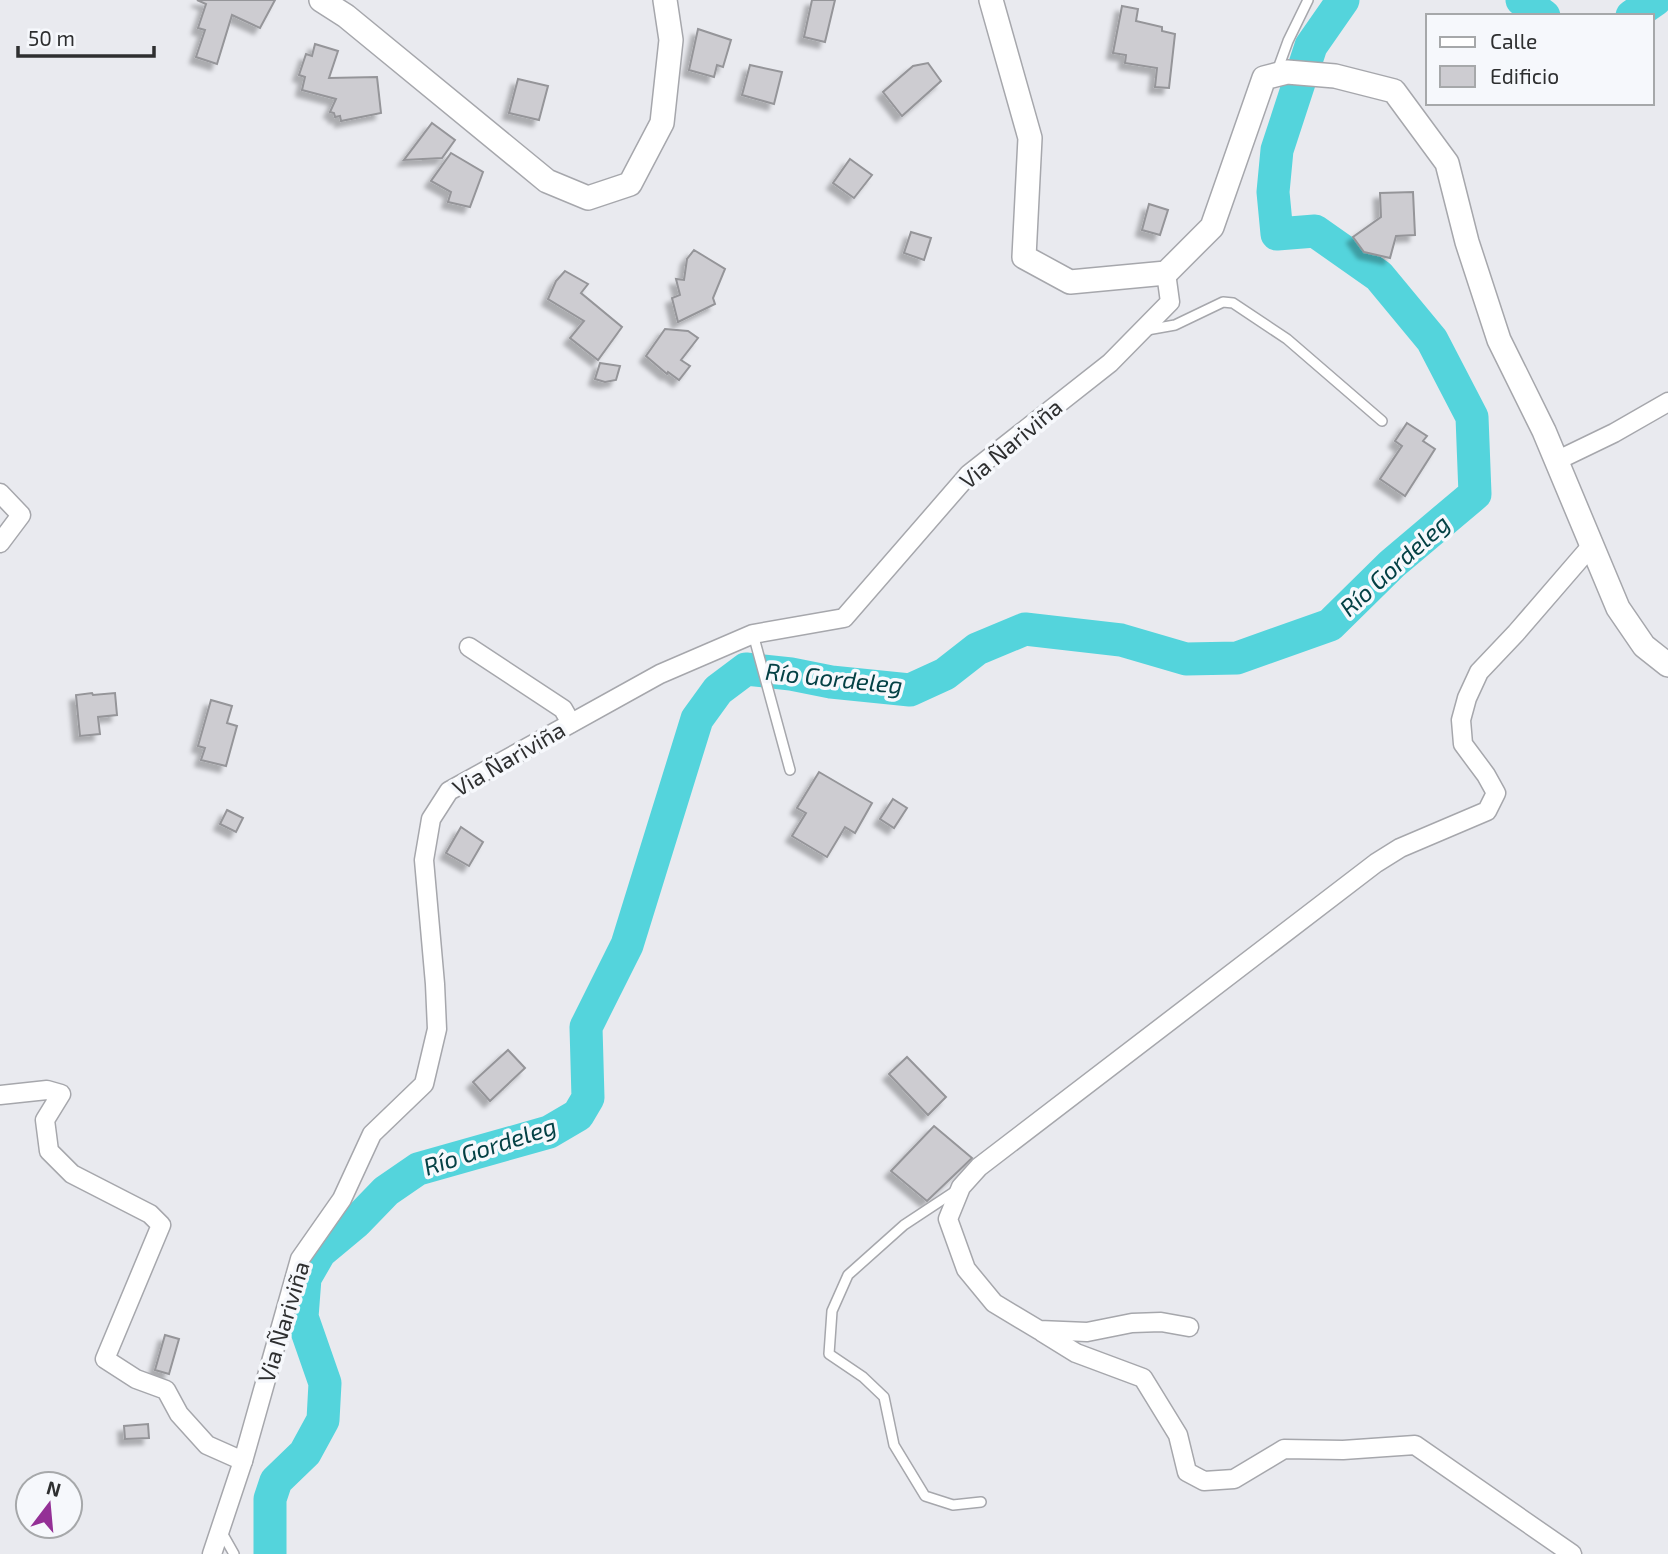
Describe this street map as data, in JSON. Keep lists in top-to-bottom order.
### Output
{
  "streets": {
    "street": ["Via Ñariviña"]
  },
  "water": ["Río Gordeleg"],
  "legend": ["Calle", "Edificio"],
  "scale_bar": "50 m",
  "north": "top"
}
